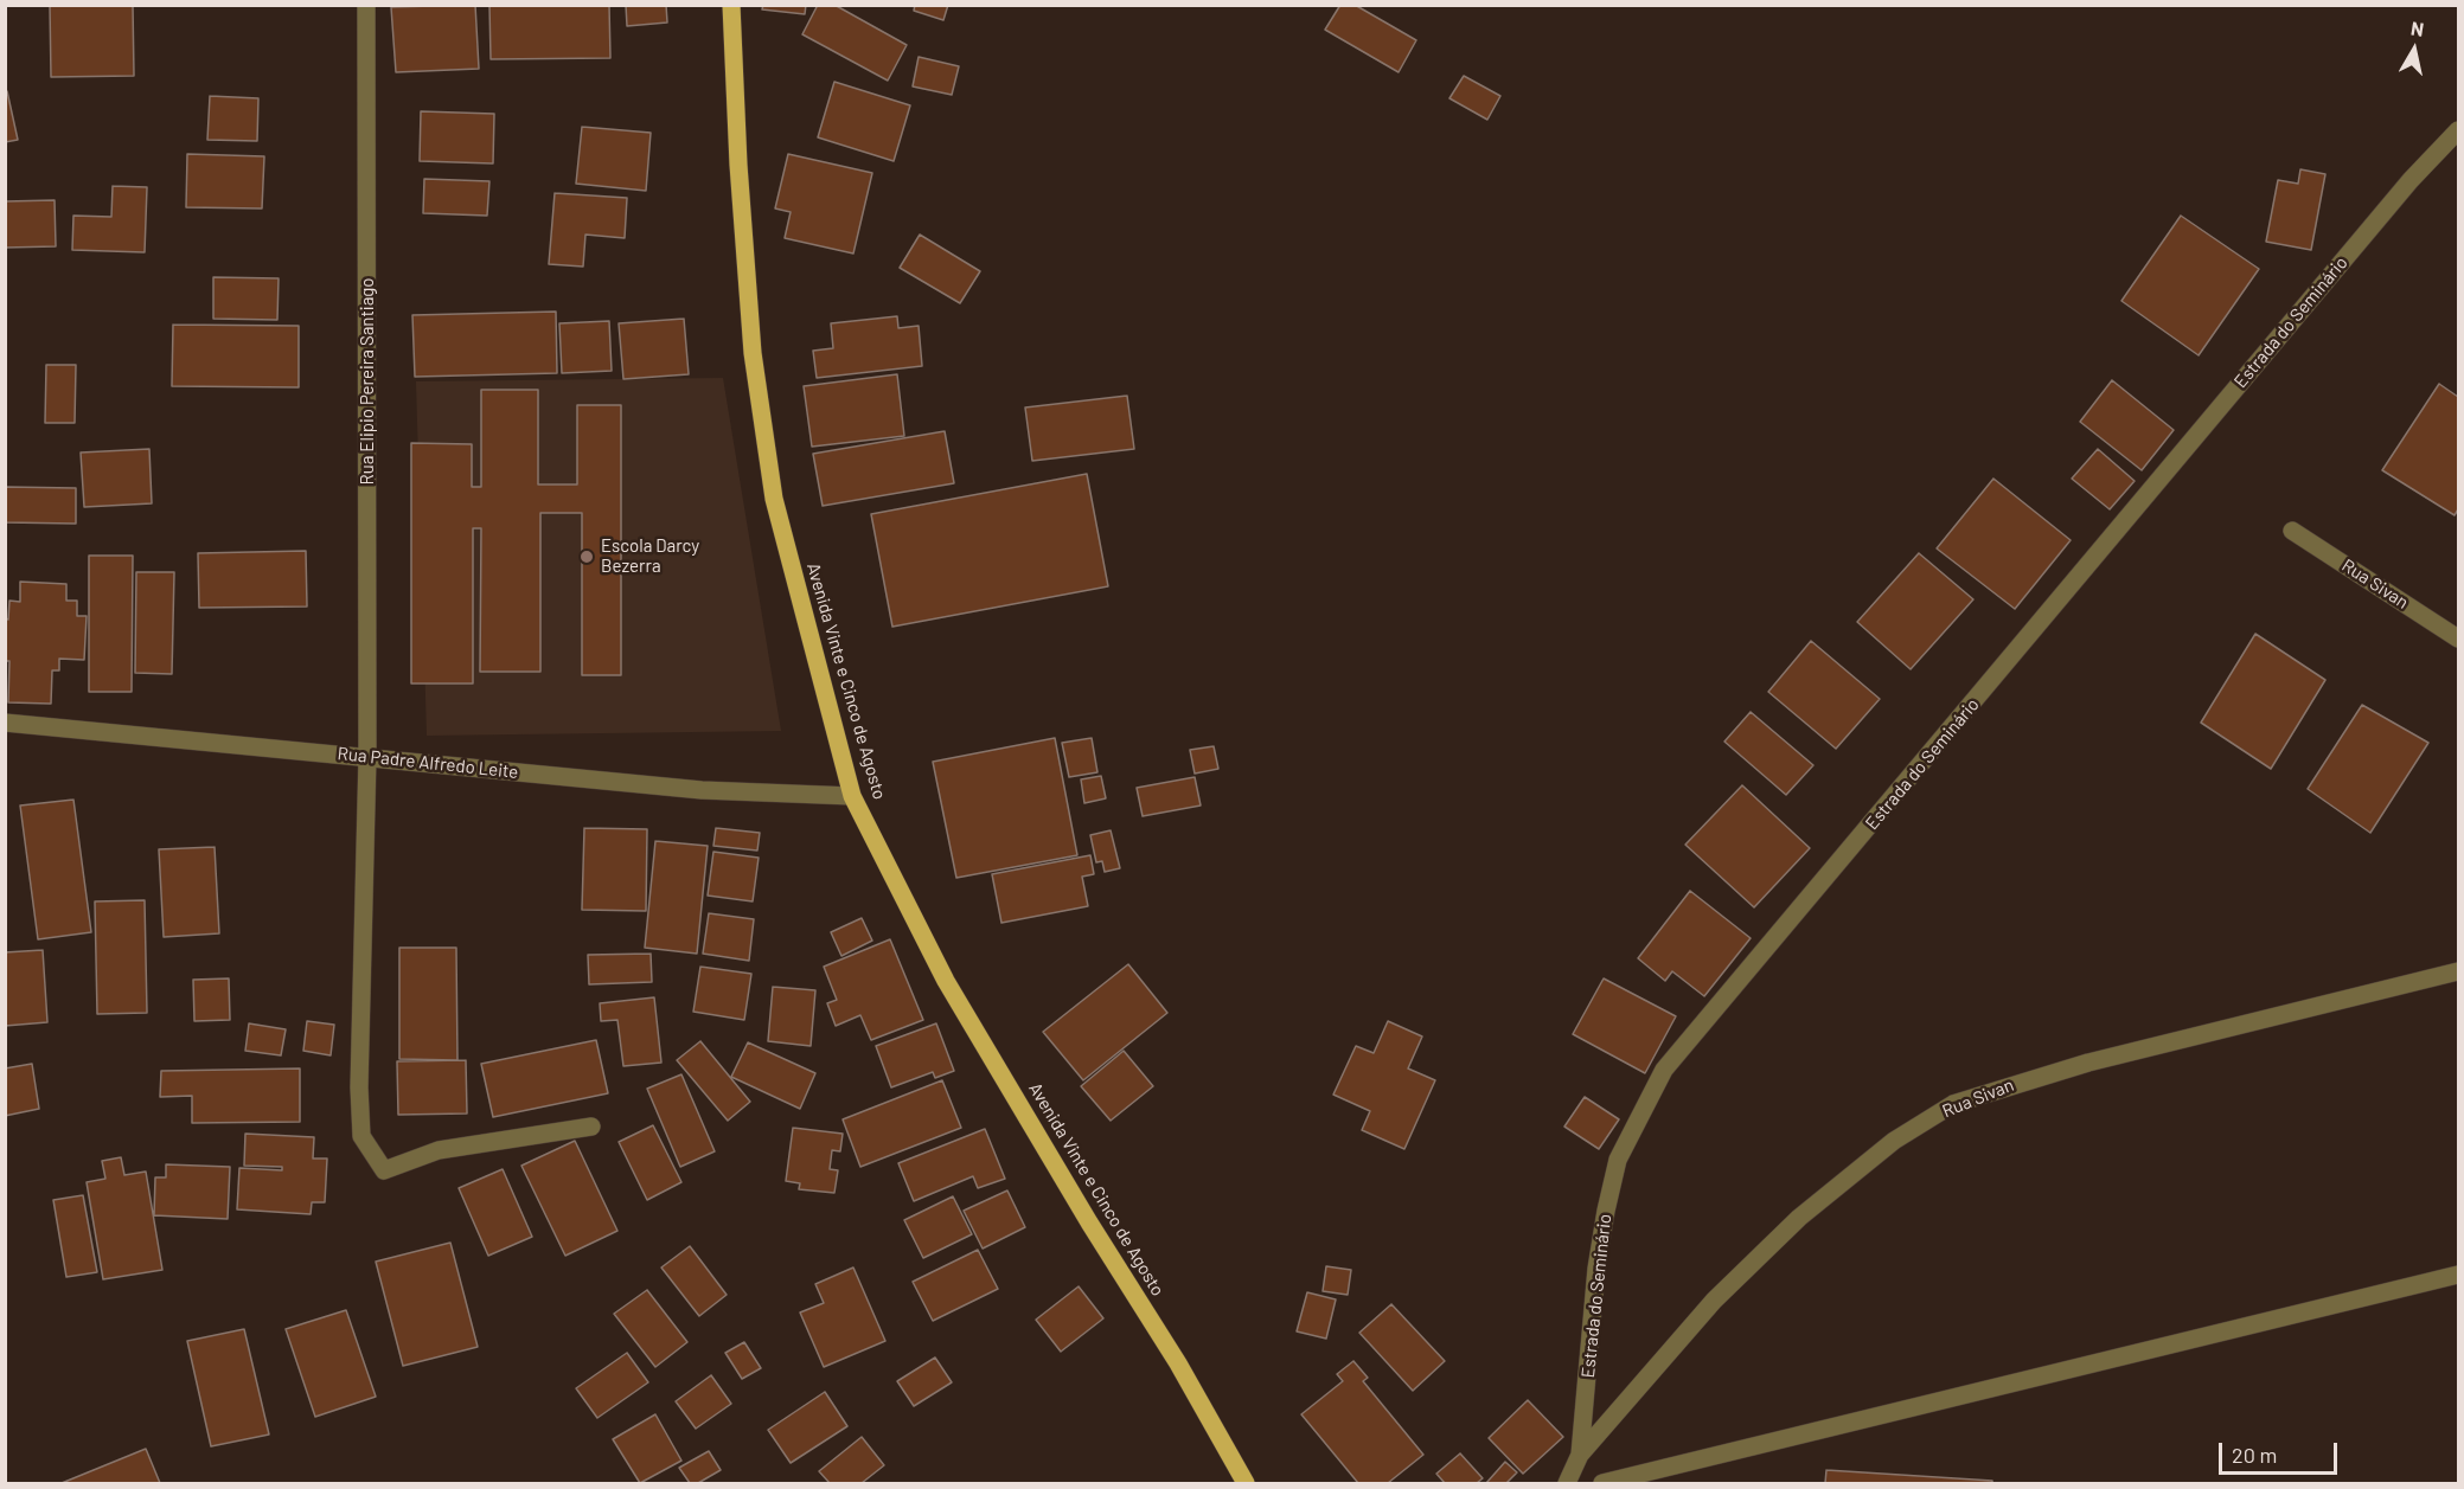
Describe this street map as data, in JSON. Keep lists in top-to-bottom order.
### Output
{
  "streets": {
    "main road": ["Avenida Vinte e Cinco de Agosto"],
    "street": [
      "Estrada do Seminário",
      "Rua Elipio Pereira Santiago",
      "Rua Sivan",
      "Rua Padre Alfredo Leite"
    ]
  },
  "crossings": [
    ["Estrada do Seminário", "Rua Sivan"],
    ["Rua Elipio Pereira Santiago", "Rua Padre Alfredo Leite"],
    ["Avenida Vinte e Cinco de Agosto", "Rua Padre Alfredo Leite"]
  ],
  "places": ["Escola Darcy Bezerra"],
  "scale_bar": "20 m",
  "north": "top"
}
